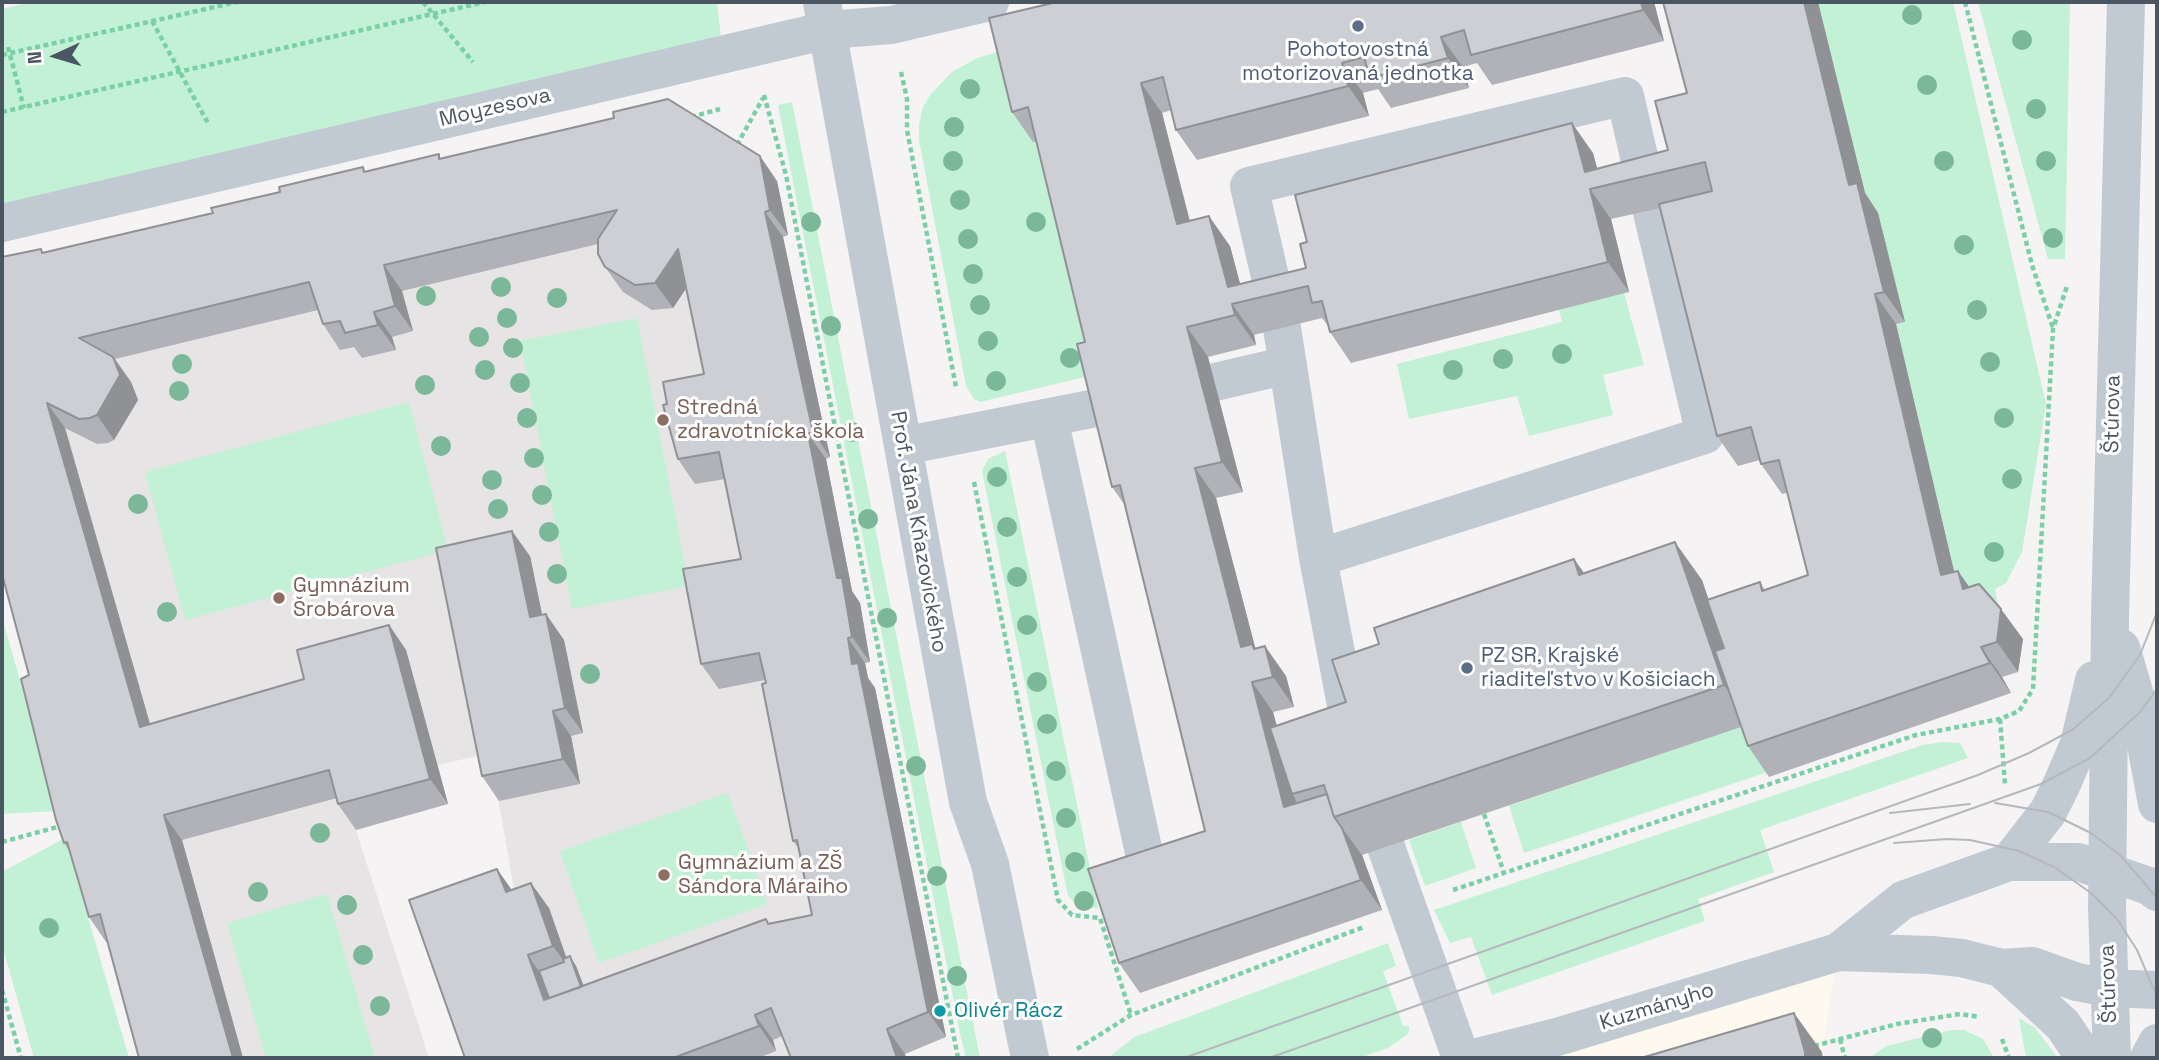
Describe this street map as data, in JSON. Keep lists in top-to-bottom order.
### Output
{
  "streets": {
    "street": [
      "Moyzesova",
      "Štúrova",
      "Prof. Jána Kňazovického",
      "Kuzmányho"
    ]
  },
  "crossings": [
    ["Moyzesova", "Prof. Jána Kňazovického"],
    ["Štúrova", "Kuzmányho"]
  ],
  "places": [
    "Pohotovostná motorizovaná jednotka",
    "Stredná zdravotnícka škola",
    "Gymnázium Šrobárova",
    "PZ SR, Krajské riaditeľstvo v Košiciach",
    "Gymnázium a ZŠ Sándora Máraiho",
    "Olivér Rácz"
  ],
  "north": "left"
}
